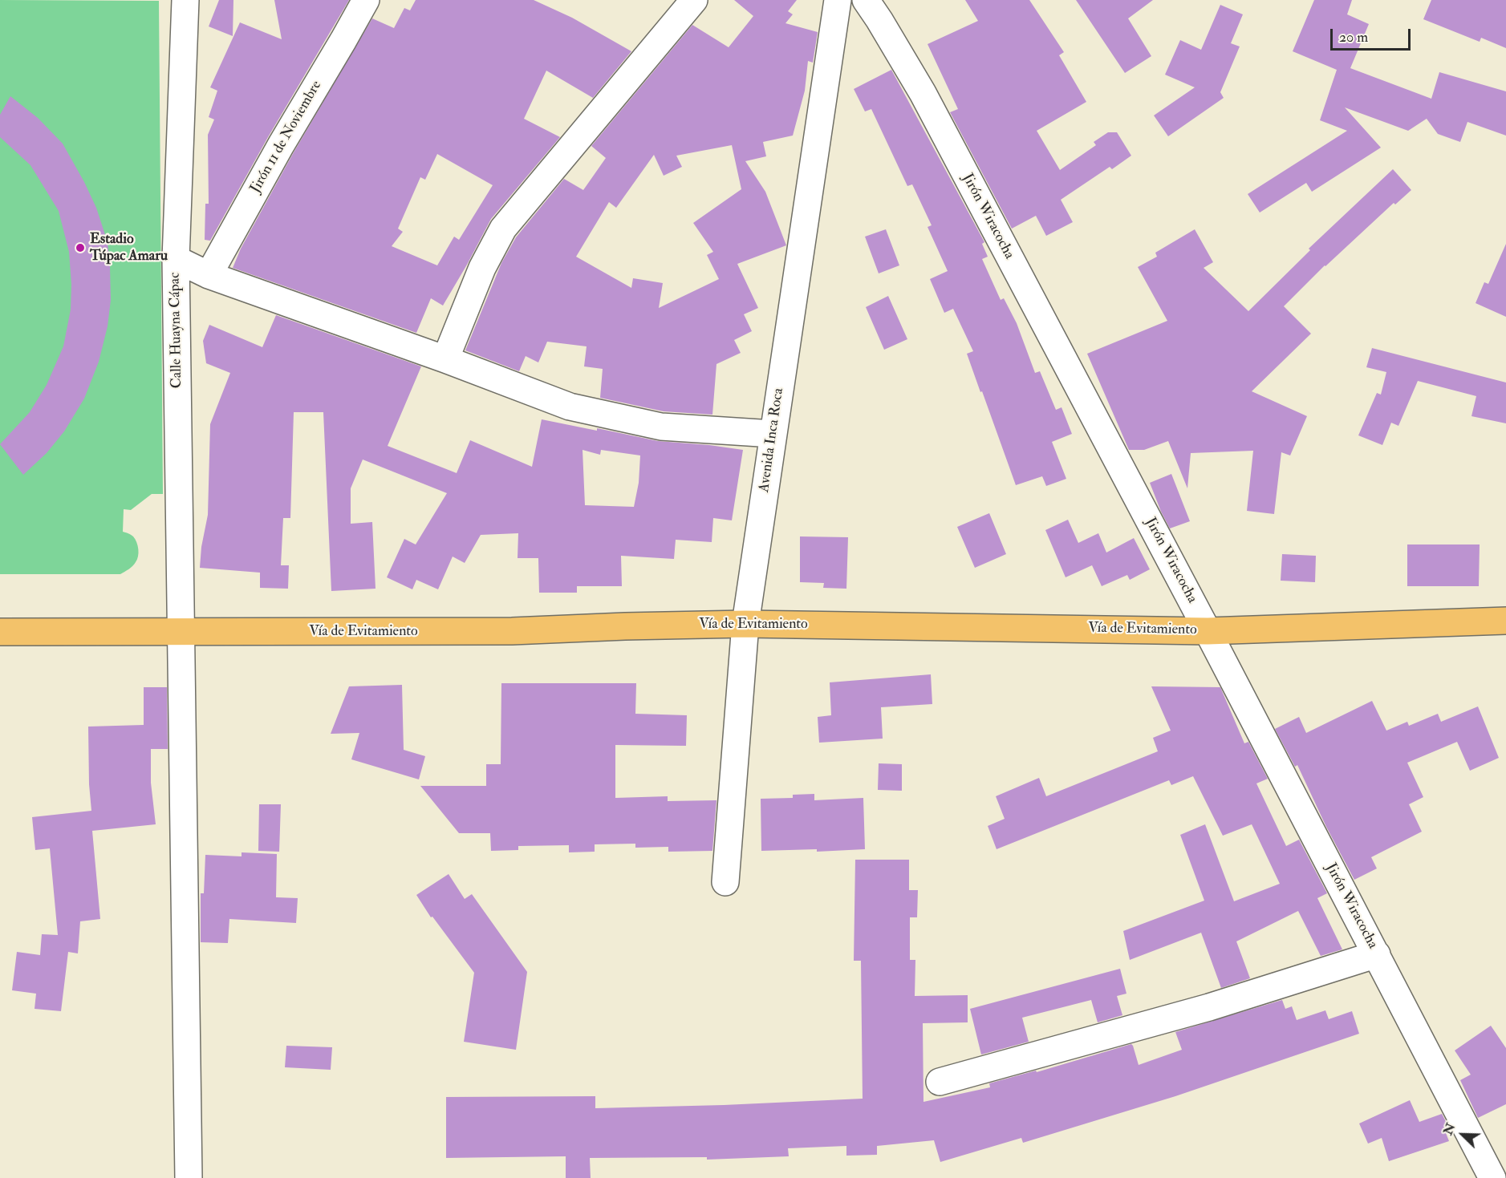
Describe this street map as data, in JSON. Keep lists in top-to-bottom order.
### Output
{
  "streets": {
    "highway": ["Vía de Evitamiento"],
    "street": [
      "Jirón 11 de Noviembre",
      "Jirón Wiracocha",
      "Calle Huayna Cápac",
      "Avenida Inca Roca"
    ]
  },
  "crossings": [
    ["Jirón Wiracocha", "Vía de Evitamiento"],
    ["Calle Huayna Cápac", "Vía de Evitamiento"],
    ["Avenida Inca Roca", "Vía de Evitamiento"]
  ],
  "places": ["Estadio Túpac Amaru"],
  "scale_bar": "20 m",
  "north": "top left"
}
